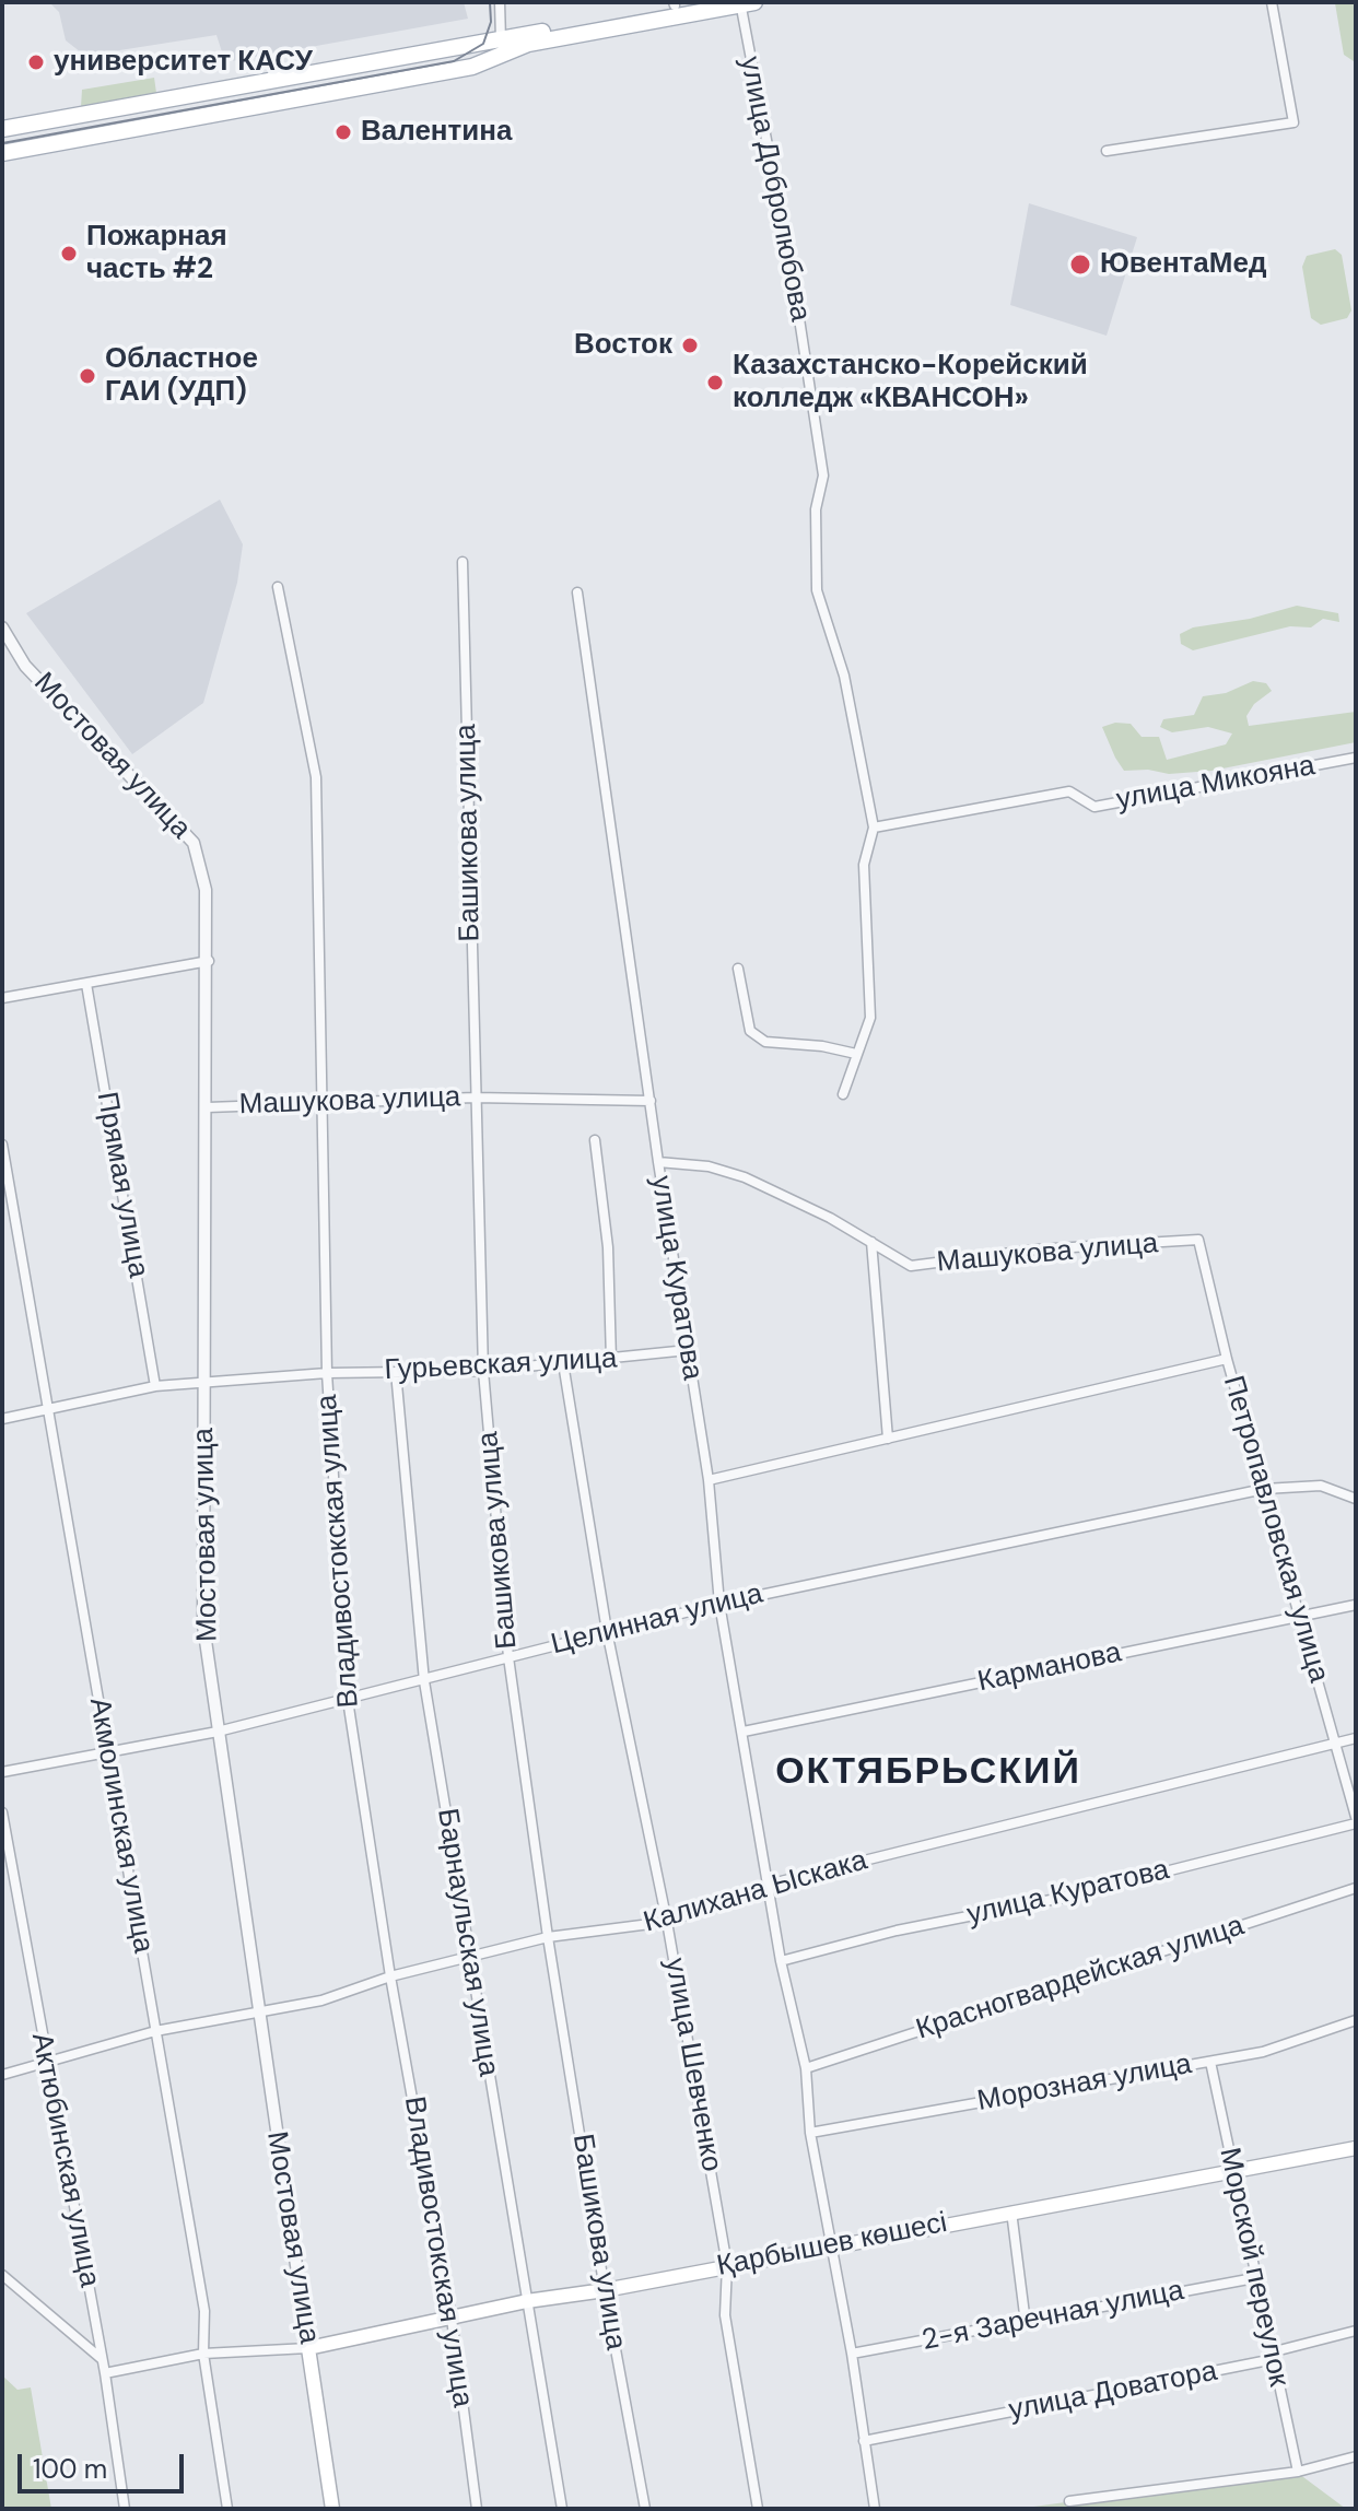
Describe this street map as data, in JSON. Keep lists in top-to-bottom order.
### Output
{
  "streets": {
    "main road": ["Мостовая улица", "Қарбышев көшесі"],
    "street": [
      "улица Добролюбова",
      "улица Микояна",
      "Башикова улица",
      "Машукова улица",
      "Прямая улица",
      "улица Куратова",
      "Гурьевская улица",
      "Петропавловская улица",
      "Владивостокская улица",
      "Целинная улица",
      "Карманова",
      "Акмолинская улица",
      "Калихана Ыскака",
      "Барнаульская улица",
      "Красногвардейская улица",
      "улица Шевченко",
      "Морозная улица",
      "Актюбинская улица",
      "Морской переулок",
      "2-я Заречная улица",
      "улица Доватора"
    ]
  },
  "crossings": [
    ["улица Добролюбова", "улица Микояна"],
    ["Мостовая улица", "Машукова улица"],
    ["Мостовая улица", "Гурьевская улица"],
    ["Мостовая улица", "Целинная улица"],
    ["Мостовая улица", "Калихана Ыскака"],
    ["Мостовая улица", "Қарбышев көшесі"],
    ["Башикова улица", "Машукова улица"],
    ["Башикова улица", "Гурьевская улица"],
    ["Башикова улица", "Целинная улица"],
    ["Башикова улица", "Калихана Ыскака"],
    ["Башикова улица", "Қарбышев көшесі"],
    ["Машукова улица", "улица Куратова"],
    ["Машукова улица", "Петропавловская улица"],
    ["Машукова улица", "Владивостокская улица"],
    ["Прямая улица", "Гурьевская улица"],
    ["улица Куратова", "Гурьевская улица"],
    ["улица Куратова", "Целинная улица"],
    ["улица Куратова", "Карманова"],
    ["улица Куратова", "Калихана Ыскака"],
    ["улица Куратова", "Красногвардейская улица"],
    ["улица Куратова", "Морозная улица"],
    ["улица Куратова", "Қарбышев көшесі"],
    ["улица Куратова", "2-я Заречная улица"],
    ["улица Куратова", "улица Доватора"],
    ["Гурьевская улица", "Владивостокская улица"],
    ["Гурьевская улица", "Акмолинская улица"],
    ["Гурьевская улица", "Барнаульская улица"],
    ["Гурьевская улица", "улица Шевченко"],
    ["Петропавловская улица", "Целинная улица"],
    ["Петропавловская улица", "Карманова"],
    ["Петропавловская улица", "Калихана Ыскака"],
    ["Владивостокская улица", "Целинная улица"],
    ["Владивостокская улица", "Калихана Ыскака"],
    ["Владивостокская улица", "Қарбышев көшесі"],
    ["Целинная улица", "Акмолинская улица"],
    ["Целинная улица", "Барнаульская улица"],
    ["Целинная улица", "улица Шевченко"],
    ["Акмолинская улица", "Калихана Ыскака"],
    ["Калихана Ыскака", "Барнаульская улица"],
    ["Калихана Ыскака", "улица Шевченко"],
    ["Калихана Ыскака", "Актюбинская улица"],
    ["Барнаульская улица", "Қарбышев көшесі"],
    ["улица Шевченко", "Қарбышев көшесі"],
    ["Морозная улица", "Морской переулок"],
    ["Қарбышев көшесі", "Морской переулок"],
    ["Морской переулок", "2-я Заречная улица"],
    ["Морской переулок", "улица Доватора"]
  ],
  "districts": ["ОКТЯБРЬСКИЙ"],
  "places": [
    "университет КАСУ",
    "Валентина",
    "Пожарная часть #2",
    "ЮвентаМед",
    "Восток",
    "Областное ГАИ (УДП)",
    "Казахстанско-Корейский колледж «КВАНСОН»"
  ],
  "scale_bar": "100 m"
}
